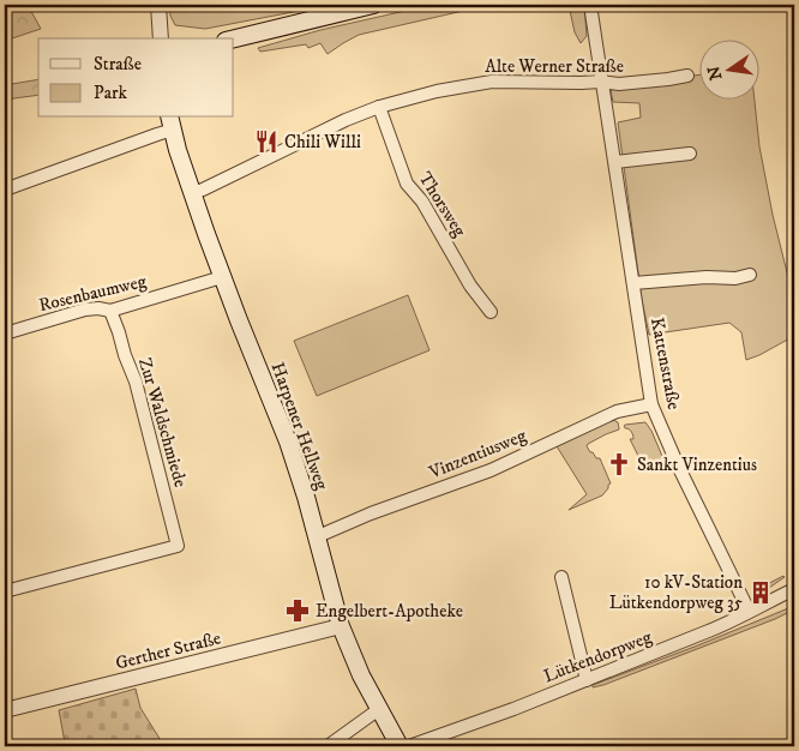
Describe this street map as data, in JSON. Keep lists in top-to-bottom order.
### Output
{
  "streets": {
    "main road": ["Harpener Hellweg"],
    "street": [
      "Alte Werner Straße",
      "Thorsweg",
      "Rosenbaumweg",
      "Kattenstraße",
      "Zur Waldschmiede",
      "Vinzentiusweg",
      "Gerther Straße",
      "Lütkendorpweg"
    ]
  },
  "crossings": [
    ["Alte Werner Straße", "Thorsweg"],
    ["Alte Werner Straße", "Kattenstraße"],
    ["Alte Werner Straße", "Harpener Hellweg"],
    ["Rosenbaumweg", "Zur Waldschmiede"],
    ["Rosenbaumweg", "Harpener Hellweg"],
    ["Kattenstraße", "Vinzentiusweg"],
    ["Kattenstraße", "Lütkendorpweg"],
    ["Harpener Hellweg", "Vinzentiusweg"],
    ["Harpener Hellweg", "Gerther Straße"]
  ],
  "places": {
    "restaurant": ["Chili Willi"],
    "church": ["Sankt Vinzentius"],
    "building": ["10 kV-Station Lütkendorpweg 35"],
    "pharmacy": ["Engelbert-Apotheke"]
  },
  "legend": ["Straße", "Park"],
  "north": "left"
}
